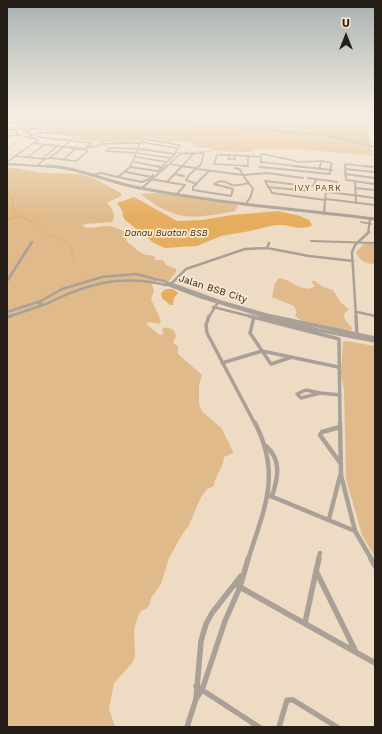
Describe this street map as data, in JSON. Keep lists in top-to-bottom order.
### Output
{
  "streets": {
    "street": ["Jalan BSB City"]
  },
  "districts": ["IVY PARK"],
  "water": ["Danau Buatan BSB"],
  "north": "top"
}
